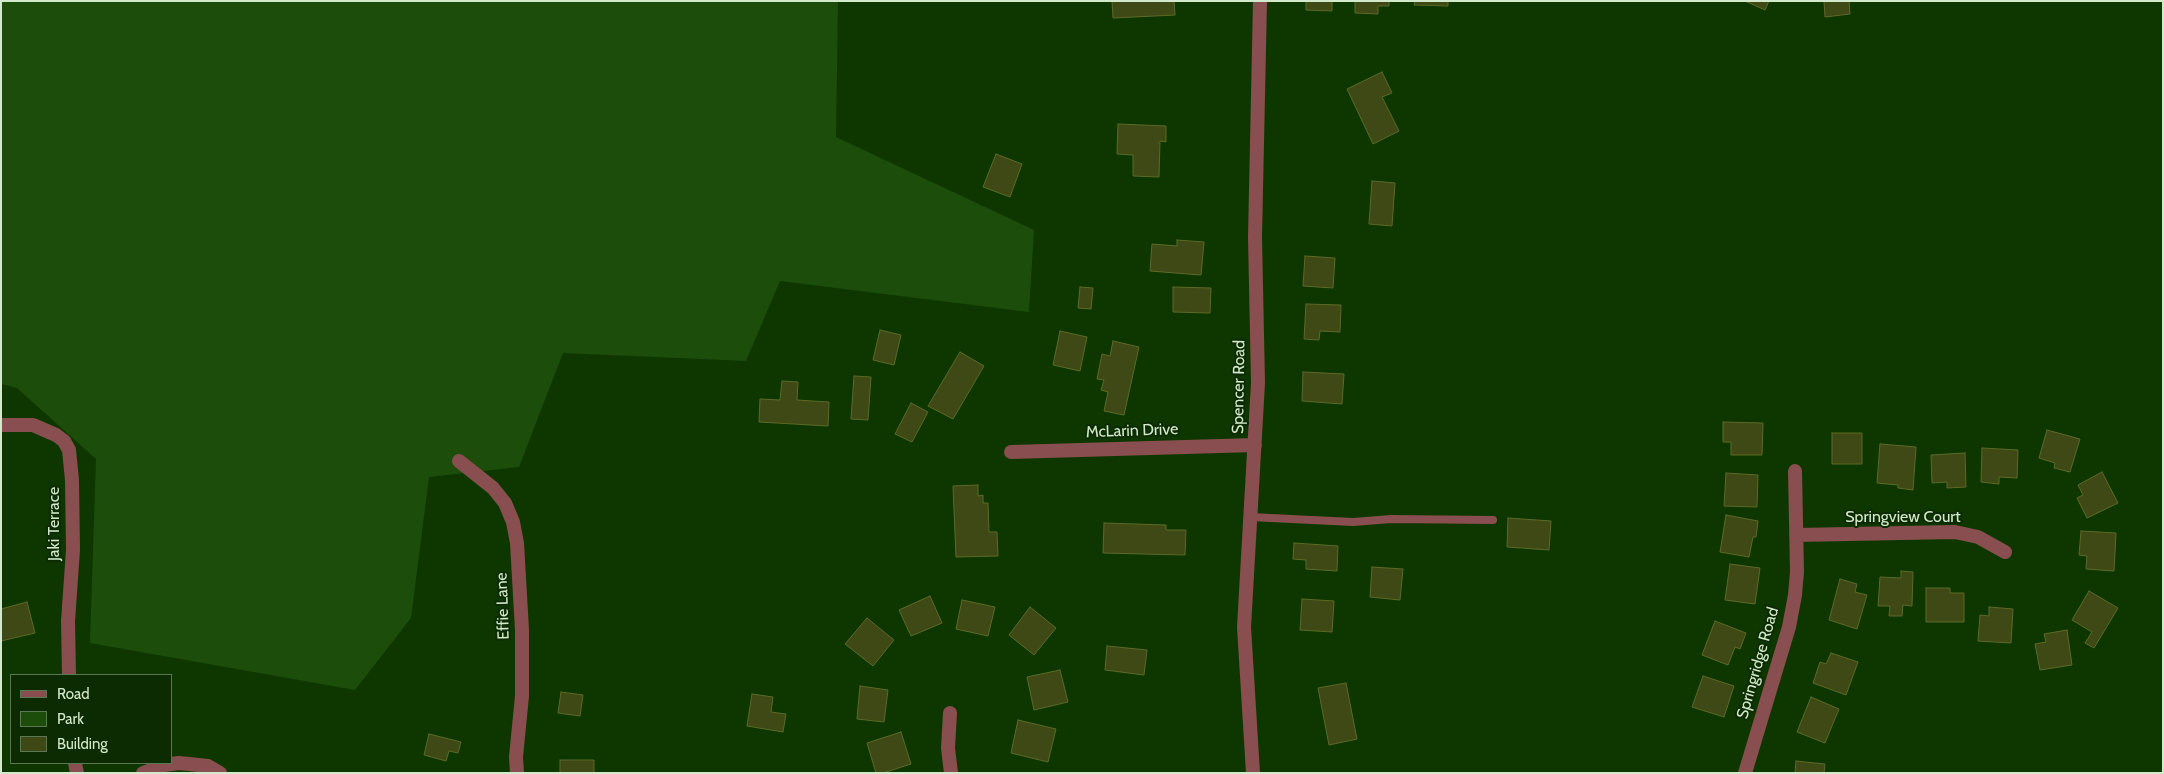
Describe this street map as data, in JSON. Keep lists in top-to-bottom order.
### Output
{
  "streets": {
    "street": [
      "Spencer Road",
      "McLarin Drive",
      "Springview Court",
      "Jaki Terrace",
      "Effie Lane",
      "Springridge Road"
    ]
  },
  "crossings": [
    ["Spencer Road", "McLarin Drive"],
    ["Springview Court", "Springridge Road"]
  ],
  "legend": ["Road", "Park", "Building"]
}
